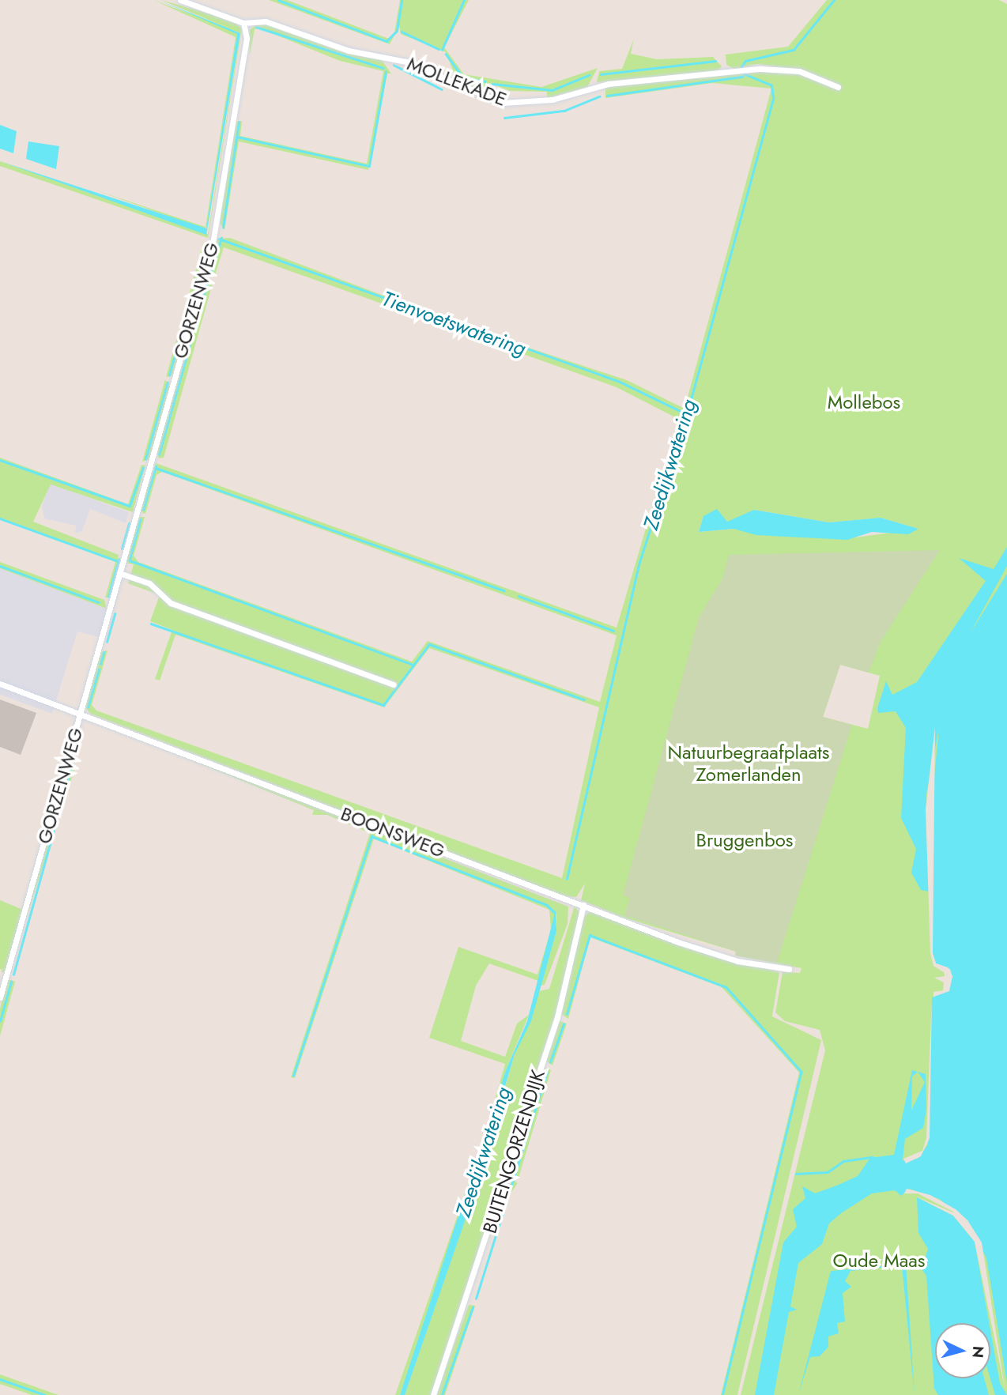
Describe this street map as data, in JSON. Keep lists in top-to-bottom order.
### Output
{
  "streets": {
    "street": [
      "MOLLEKADE",
      "GORZENWEG",
      "BOONSWEG",
      "BUITENGORZENDIJK"
    ]
  },
  "crossings": [
    ["MOLLEKADE", "GORZENWEG"],
    ["GORZENWEG", "BOONSWEG"],
    ["BOONSWEG", "BUITENGORZENDIJK"]
  ],
  "water": ["Tienvoetswatering", "Zeedijkwatering"],
  "parks": [
    "Mollebos",
    "Natuurbegraafplaats Zomerlanden",
    "Bruggenbos",
    "Oude Maas"
  ],
  "north": "right"
}
